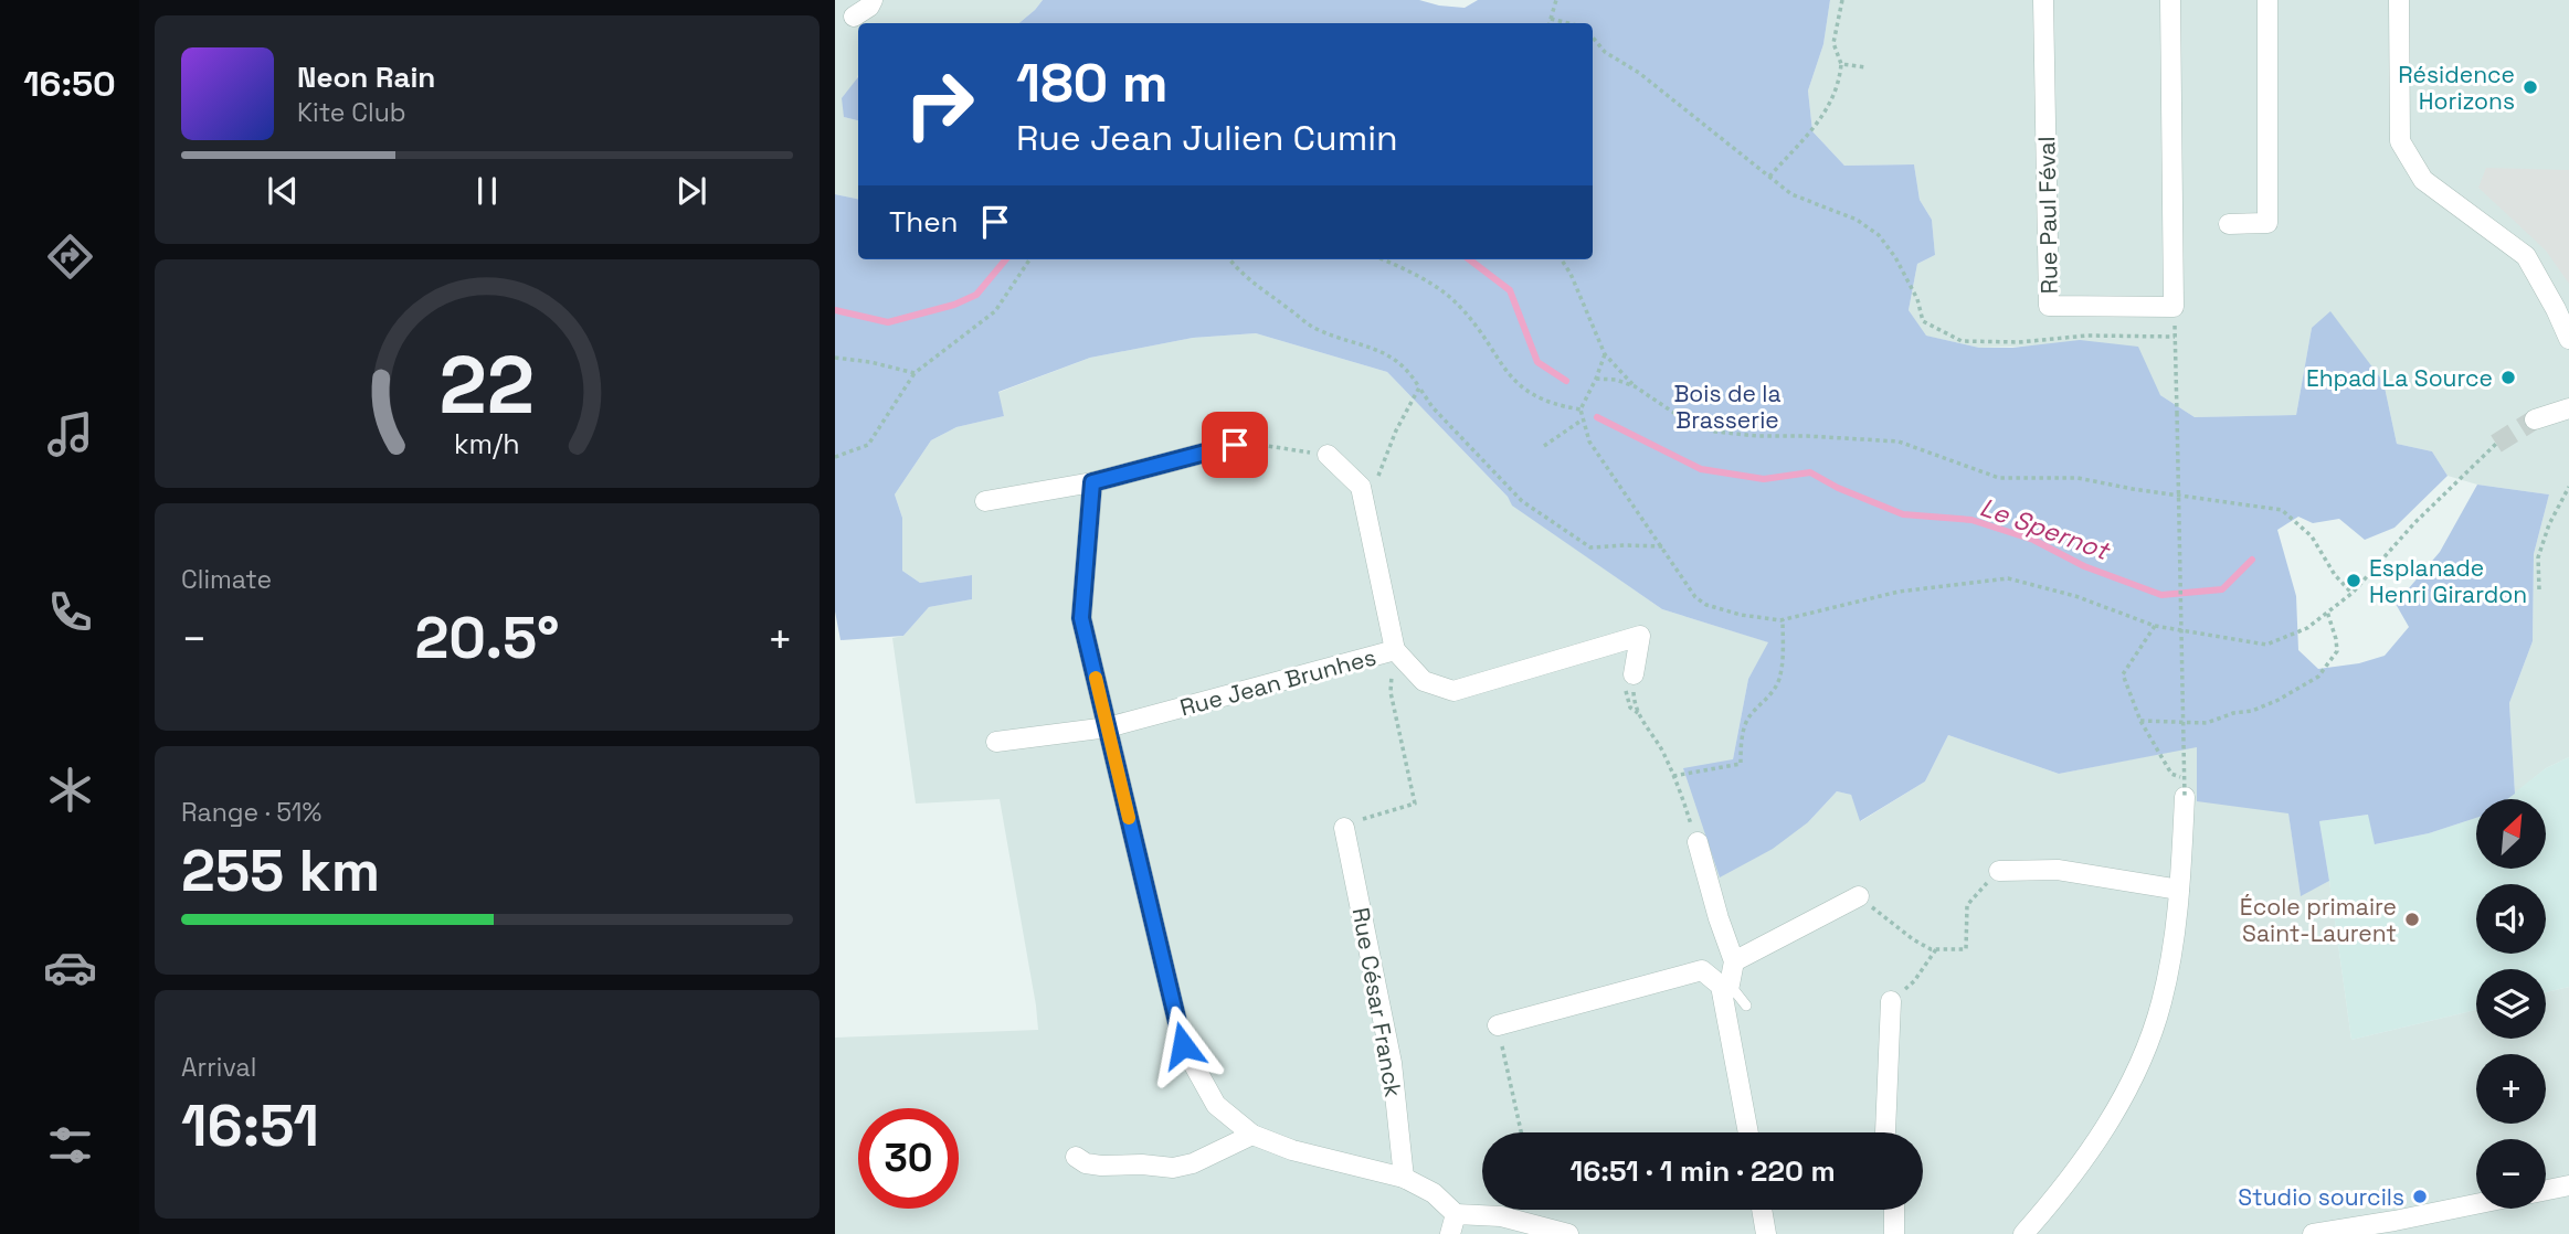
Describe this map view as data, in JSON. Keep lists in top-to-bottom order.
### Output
{
  "streets": {
    "street": ["Rue Paul Féval", "Rue Jean Brunhes", "Rue César Franck"]
  },
  "water": ["Le Spernot"],
  "parks": ["Bois de la Brasserie"],
  "places": [
    "Résidence Horizons",
    "Ehpad La Source",
    "Esplanade Henri Girardon",
    "École primaire Saint-Laurent",
    "Studio sourcils"
  ],
  "north": "top right",
  "page": {
    "tabs": "16:50",
    "turn": ["180 m", "Rue Jean Julien Cumin"],
    "song": ["Neon Rain", "Kite Club"],
    "then": "Then",
    "tile": [
      "Climate",
      ["Range · 51%", "255 km"],
      ["Arrival", "16:51"]
    ],
    "heat": ["−", "20.5°", "+"],
    "map_buttons": ["+", "−"],
    "limit": "30",
    "trip": "16:51 · 1 min · 220 m",
    "gauge": ["22", "km/h"]
  }
}
